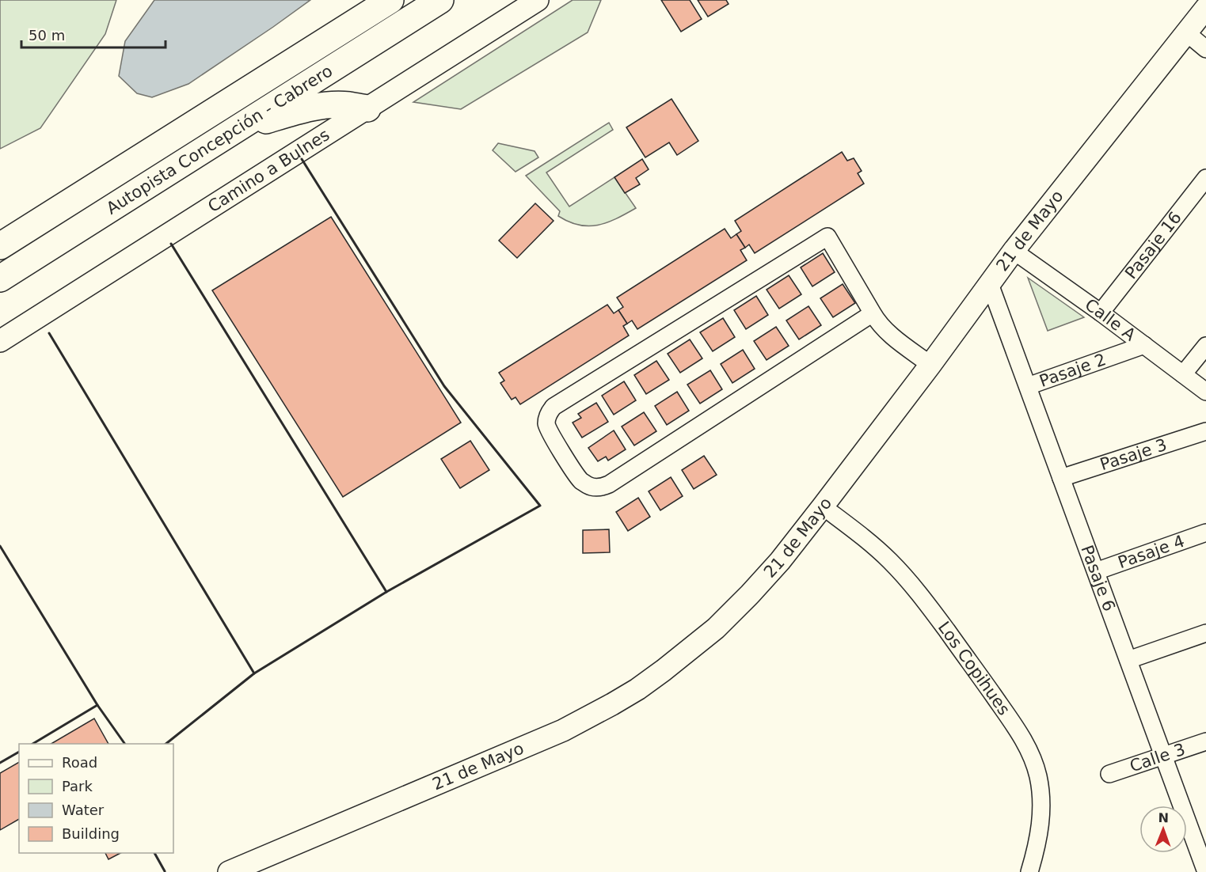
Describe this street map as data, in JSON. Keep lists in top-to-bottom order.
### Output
{
  "streets": {
    "highway": ["Autopista Concepción - Cabrero"],
    "street": [
      "Camino a Bulnes",
      "21 de Mayo",
      "Pasaje 16",
      "Calle A",
      "Pasaje 2",
      "Pasaje 3",
      "Pasaje 4",
      "Pasaje 6",
      "Los Copihues",
      "Calle 3"
    ]
  },
  "crossings": [
    ["21 de Mayo", "Calle A"],
    ["21 de Mayo", "Pasaje 6"],
    ["21 de Mayo", "Los Copihues"],
    ["Pasaje 16", "Calle A"],
    ["Calle A", "Pasaje 2"],
    ["Pasaje 2", "Pasaje 6"],
    ["Pasaje 3", "Pasaje 6"],
    ["Pasaje 4", "Pasaje 6"],
    ["Pasaje 6", "Calle 3"]
  ],
  "legend": [
    "Road",
    "Park",
    "Water",
    "Building"
  ],
  "scale_bar": "50 m",
  "north": "top"
}
